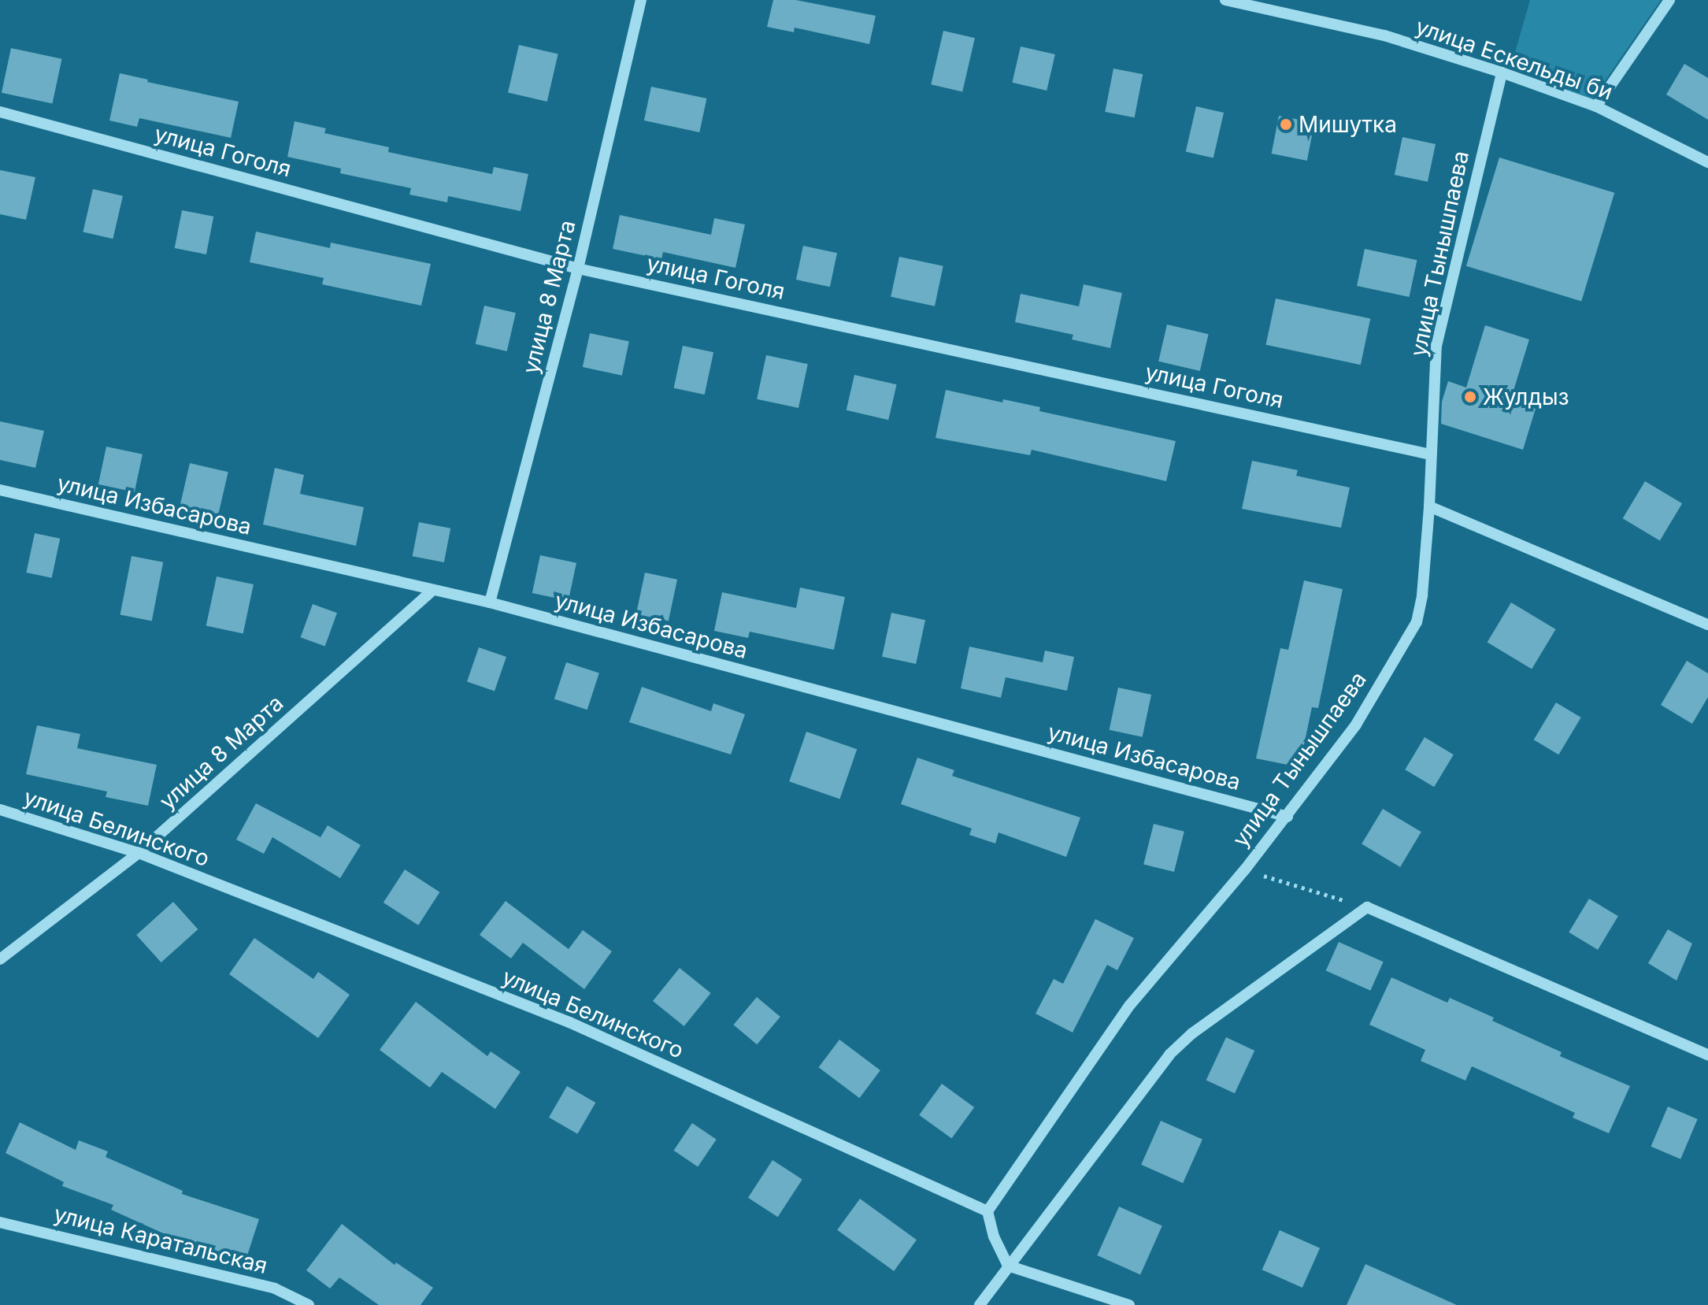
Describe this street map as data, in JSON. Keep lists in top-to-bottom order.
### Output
{
  "streets": {
    "street": [
      "улица Ескельды би",
      "улица Гоголя",
      "улица Тынышпаева",
      "улица 8 Марта",
      "улица Избасарова",
      "улица Белинского",
      "улица Каратальская"
    ]
  },
  "crossings": [
    ["улица Ескельды би", "улица Тынышпаева"],
    ["улица Гоголя", "улица Тынышпаева"],
    ["улица Гоголя", "улица 8 Марта"],
    ["улица Тынышпаева", "улица Избасарова"],
    ["улица Тынышпаева", "улица Белинского"],
    ["улица 8 Марта", "улица Избасарова"],
    ["улица 8 Марта", "улица Белинского"]
  ],
  "places": ["Мишутка", "Жулдыз"]
}
